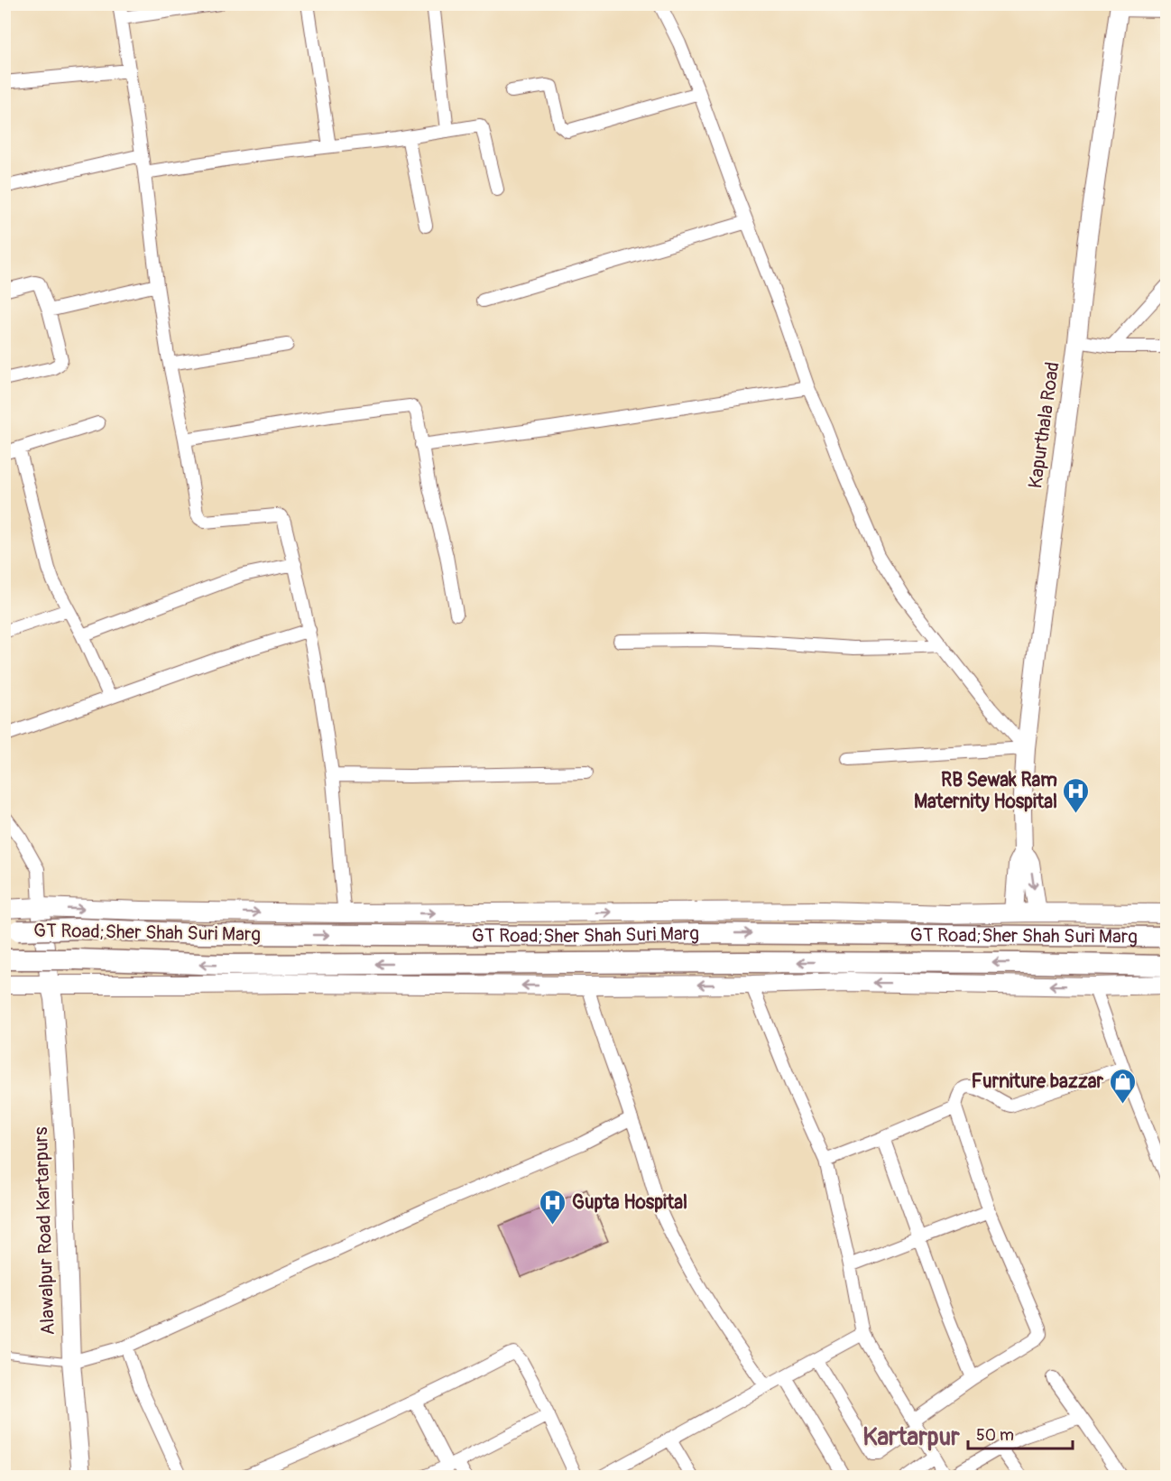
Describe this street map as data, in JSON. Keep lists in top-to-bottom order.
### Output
{
  "streets": {
    "highway": ["GT Road;Sher Shah Suri Marg"],
    "main road": ["Kapurthala Road", "Alawalpur Road Kartarpurs"]
  },
  "districts": ["Kartarpur"],
  "places": {
    "hospital": ["RB Sewak Ram Maternity Hospital", "Gupta Hospital"],
    "shop": ["Furniture bazzar"]
  },
  "scale_bar": "50 m"
}
